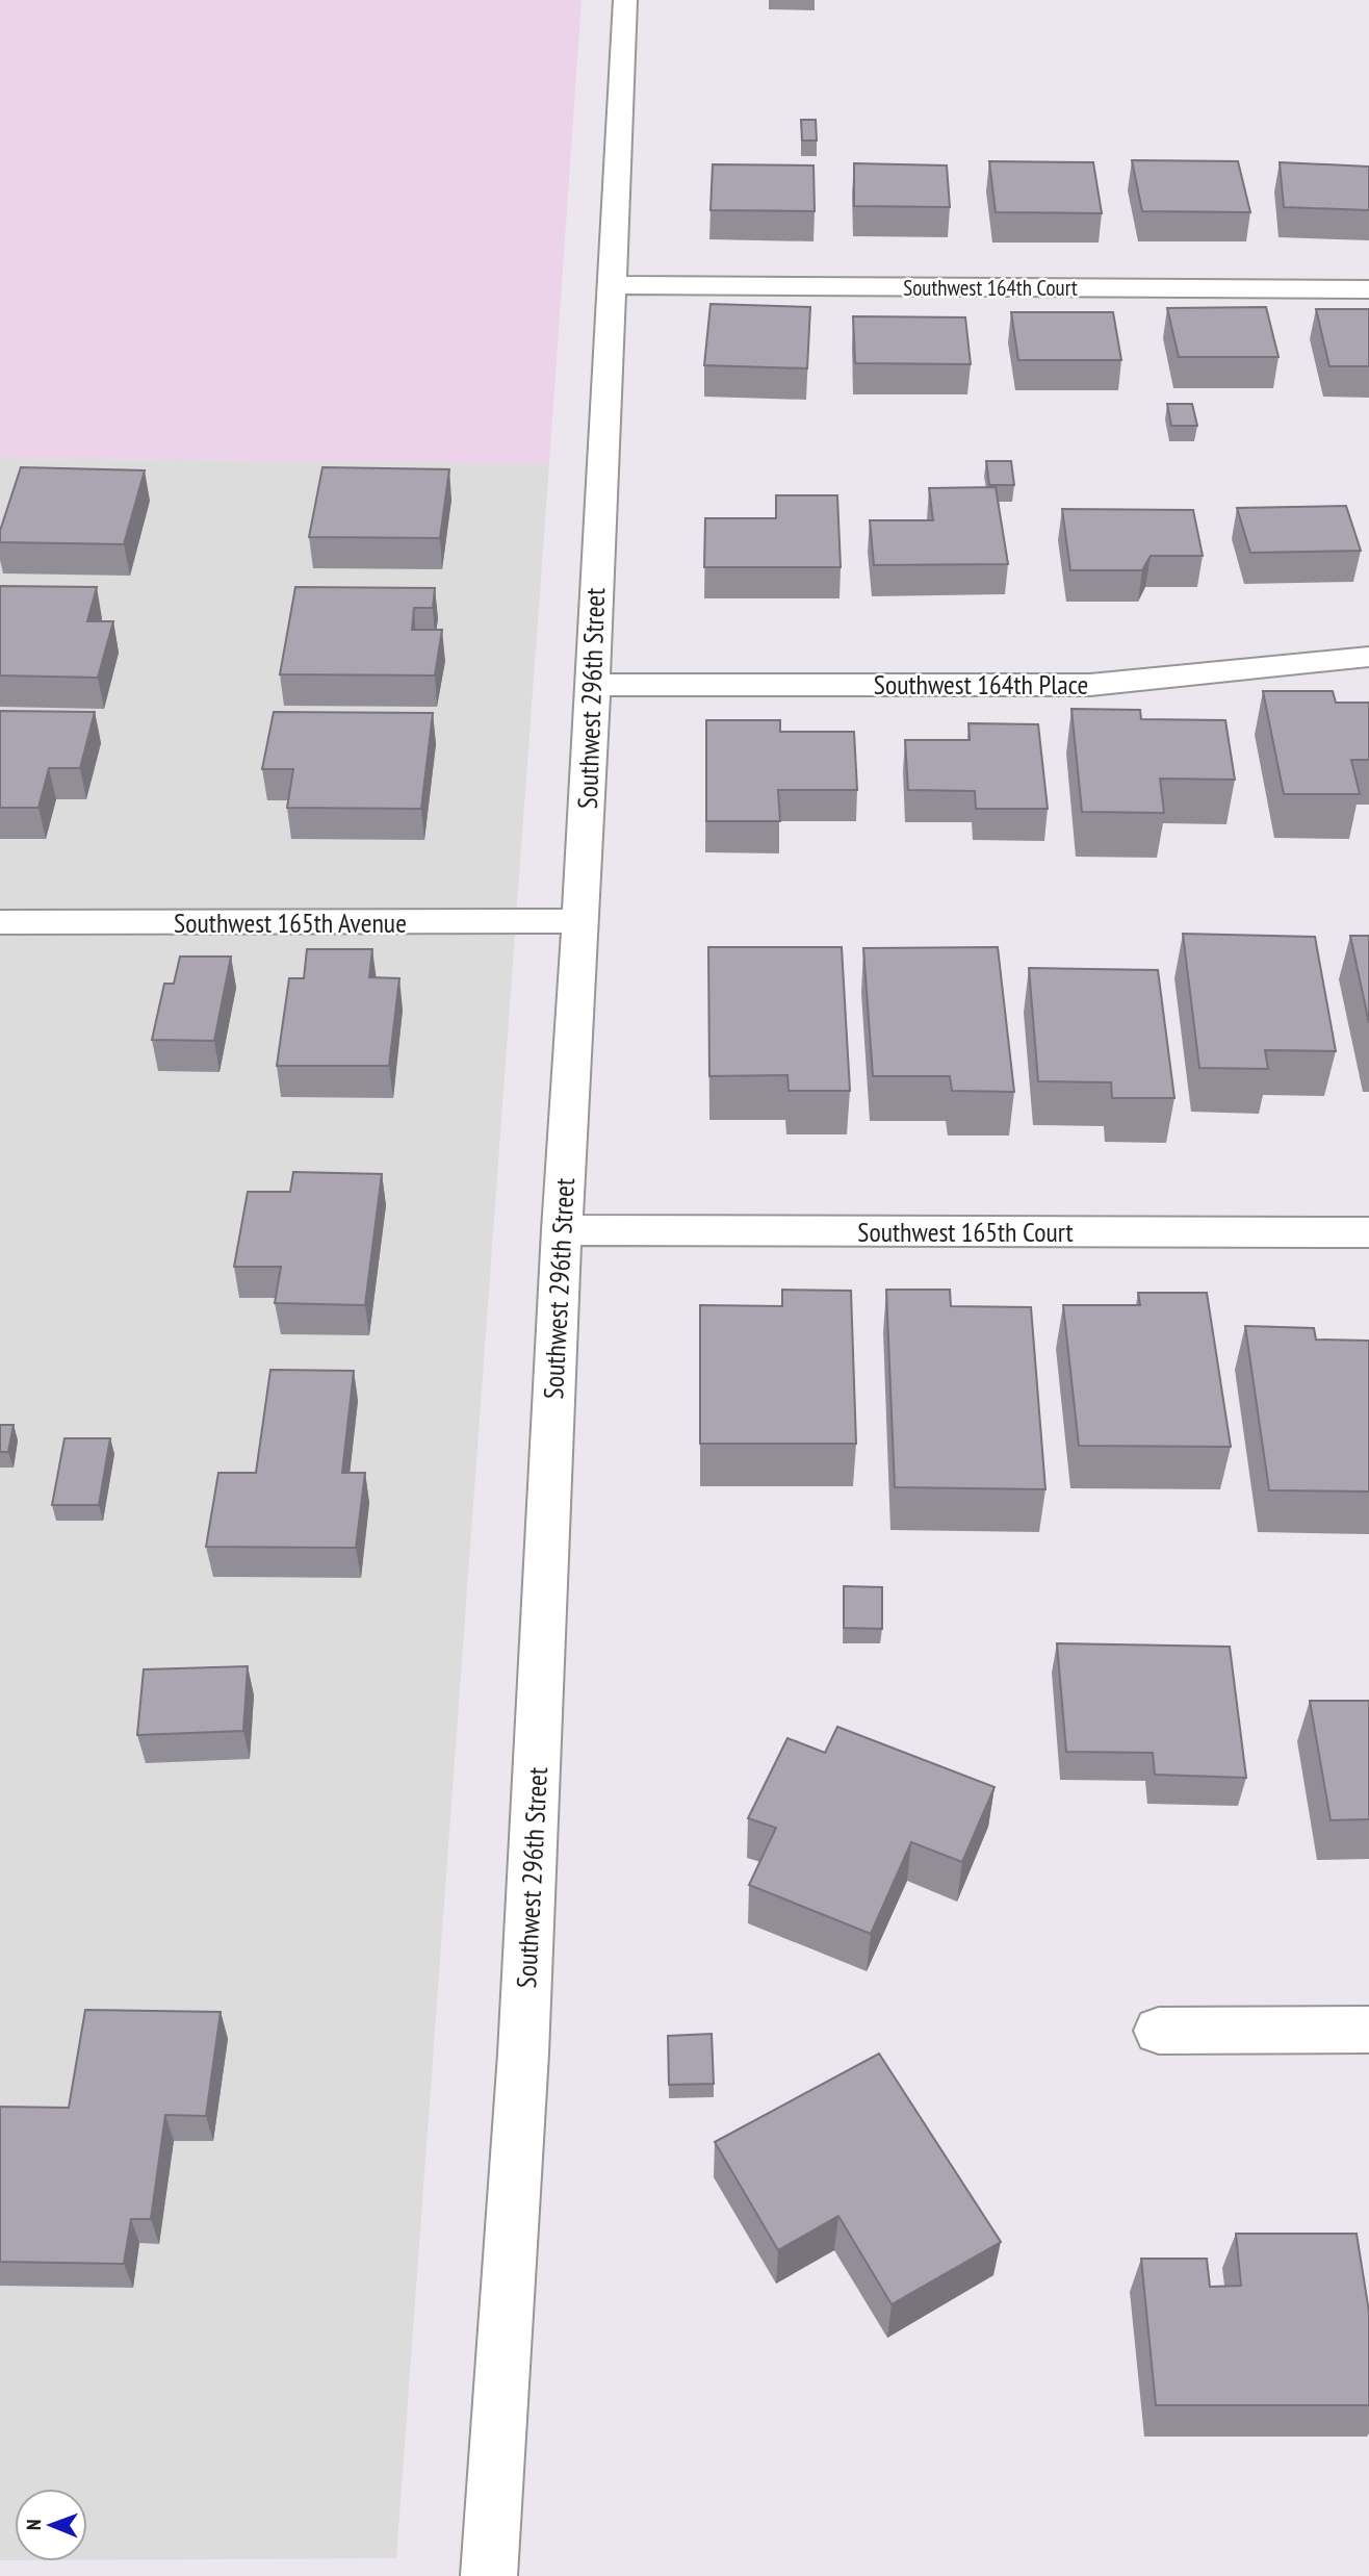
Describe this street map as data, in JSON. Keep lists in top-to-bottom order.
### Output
{
  "streets": {
    "street": [
      "Southwest 164th Court",
      "Southwest 164th Place",
      "Southwest 296th Street",
      "Southwest 165th Avenue",
      "Southwest 165th Court"
    ]
  },
  "crossings": [
    ["Southwest 164th Court", "Southwest 296th Street"],
    ["Southwest 164th Place", "Southwest 296th Street"],
    ["Southwest 296th Street", "Southwest 165th Avenue"],
    ["Southwest 296th Street", "Southwest 165th Court"]
  ],
  "north": "left"
}
